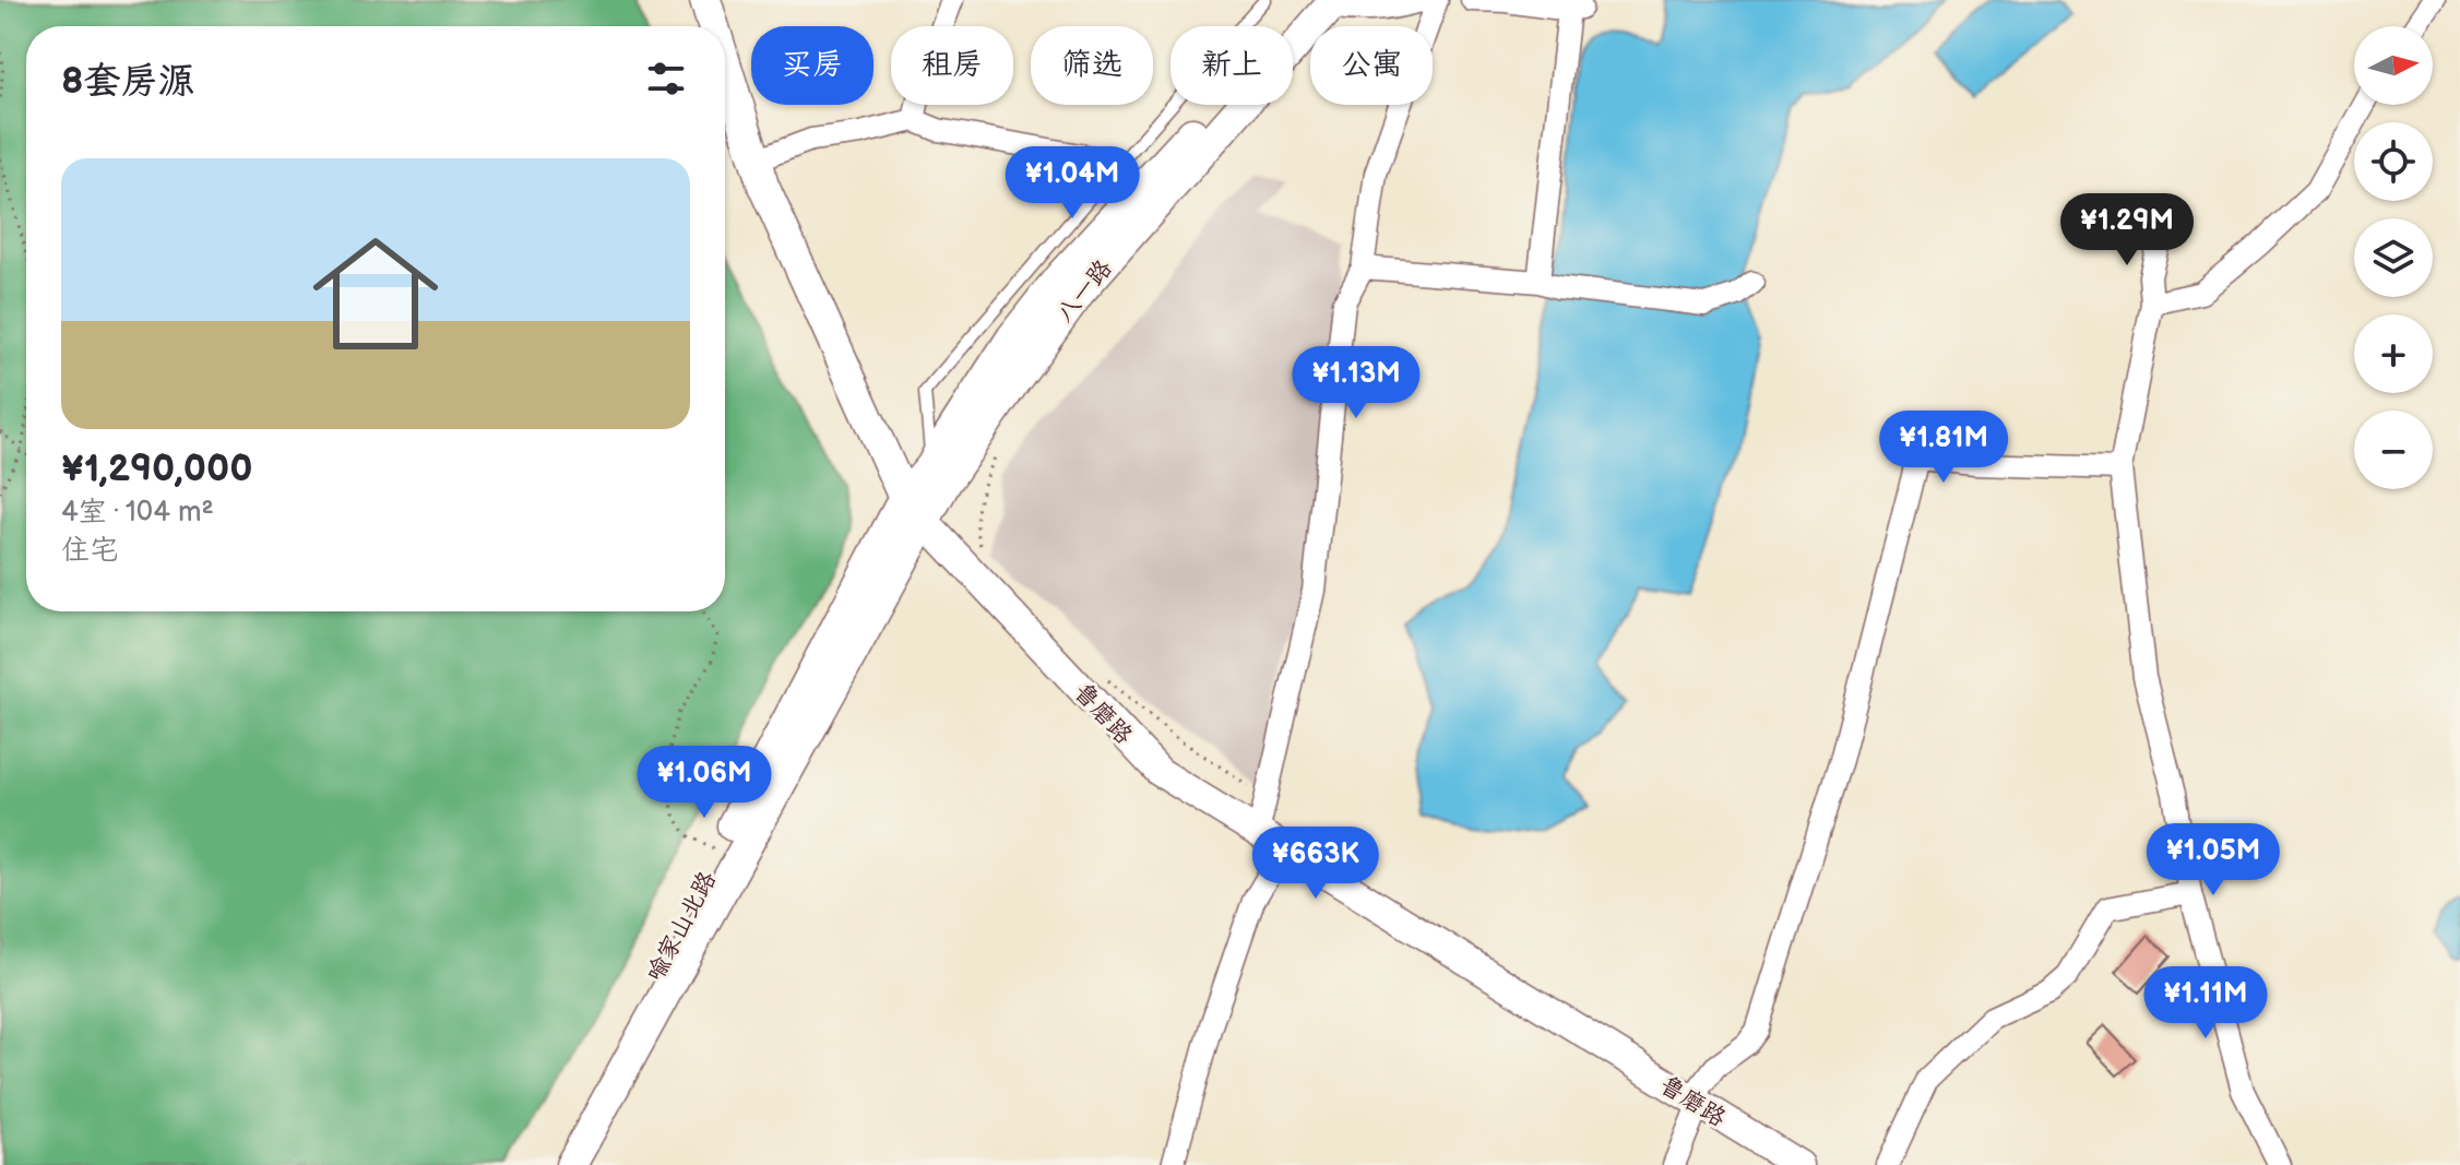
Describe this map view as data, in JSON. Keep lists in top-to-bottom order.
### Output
{
  "streets": {
    "main road": ["八一路", "鲁磨路", "喻家山北路"]
  },
  "crossings": [
    ["八一路", "鲁磨路"],
    ["八一路", "喻家山北路"],
    ["鲁磨路", "喻家山北路"]
  ],
  "north": "right",
  "page": {
    "map_buttons": ["+", "−"],
    "chip": [
      "买房",
      "租房",
      "筛选",
      "新上",
      "公寓"
    ],
    "heading": "8套房源",
    "list": [
      {
        "name": "¥1,290,000",
        "note": "4室 · 104 m² · 住宅"
      }
    ],
    "price": [
      "¥1.04M",
      "¥1.29M",
      "¥1.13M",
      "¥1.81M",
      "¥1.06M",
      "¥1.05M",
      "¥663K",
      "¥1.11M"
    ]
  }
}
